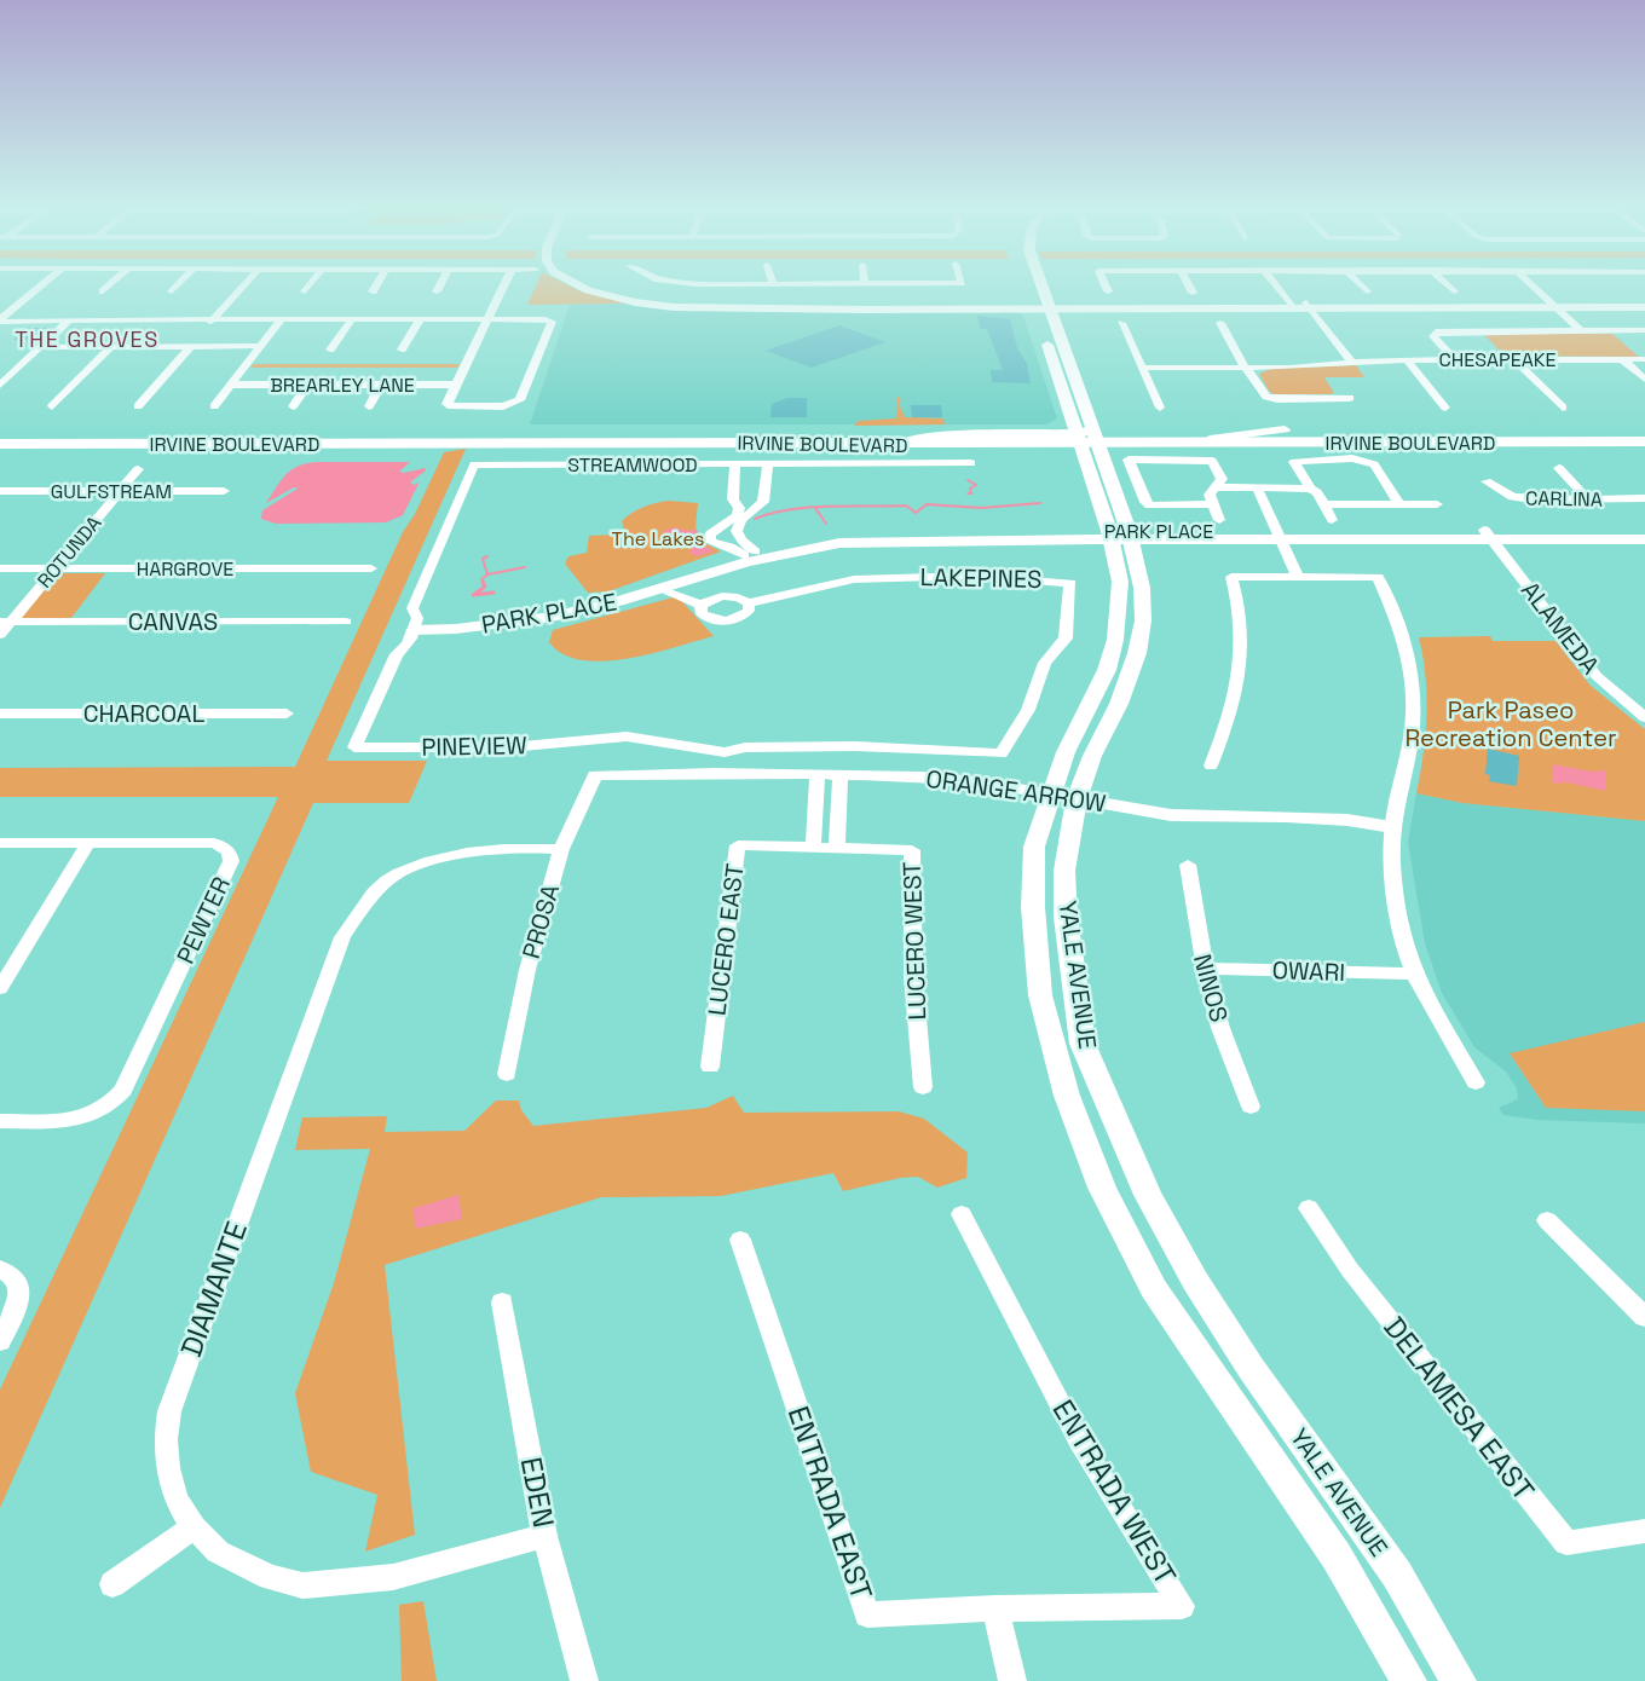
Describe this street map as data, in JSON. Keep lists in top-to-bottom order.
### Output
{
  "streets": {
    "main road": ["IRVINE BOULEVARD", "YALE AVENUE"],
    "street": [
      "CHESAPEAKE",
      "BREARLEY LANE",
      "STREAMWOOD",
      "GULFSTREAM",
      "CARLINA",
      "PARK PLACE",
      "ROTUNDA",
      "HARGROVE",
      "LAKEPINES",
      "CANVAS",
      "ALAMEDA",
      "CHARCOAL",
      "PINEVIEW",
      "ORANGE ARROW",
      "PEWTER",
      "PROSA",
      "LUCERO EAST",
      "LUCERO WEST",
      "OWARI",
      "NINOS",
      "DIAMANTE",
      "DELAMESA EAST",
      "EDEN",
      "ENTRADA WEST",
      "ENTRADA EAST"
    ]
  },
  "crossings": [
    ["IRVINE BOULEVARD", "YALE AVENUE"],
    ["STREAMWOOD", "PARK PLACE"],
    ["STREAMWOOD", "PINEVIEW"],
    ["GULFSTREAM", "ROTUNDA"],
    ["PARK PLACE", "LAKEPINES"],
    ["PARK PLACE", "ALAMEDA"],
    ["PARK PLACE", "PINEVIEW"],
    ["PARK PLACE", "YALE AVENUE"],
    ["ROTUNDA", "HARGROVE"],
    ["ROTUNDA", "CANVAS"],
    ["LAKEPINES", "PINEVIEW"],
    ["ORANGE ARROW", "PROSA"],
    ["ORANGE ARROW", "YALE AVENUE"],
    ["PROSA", "DIAMANTE"],
    ["LUCERO EAST", "LUCERO WEST"],
    ["OWARI", "NINOS"],
    ["DIAMANTE", "EDEN"],
    ["ENTRADA WEST", "ENTRADA EAST"]
  ],
  "districts": ["THE GROVES"],
  "parks": ["The Lakes", "Park Paseo Recreation Center"]
}
